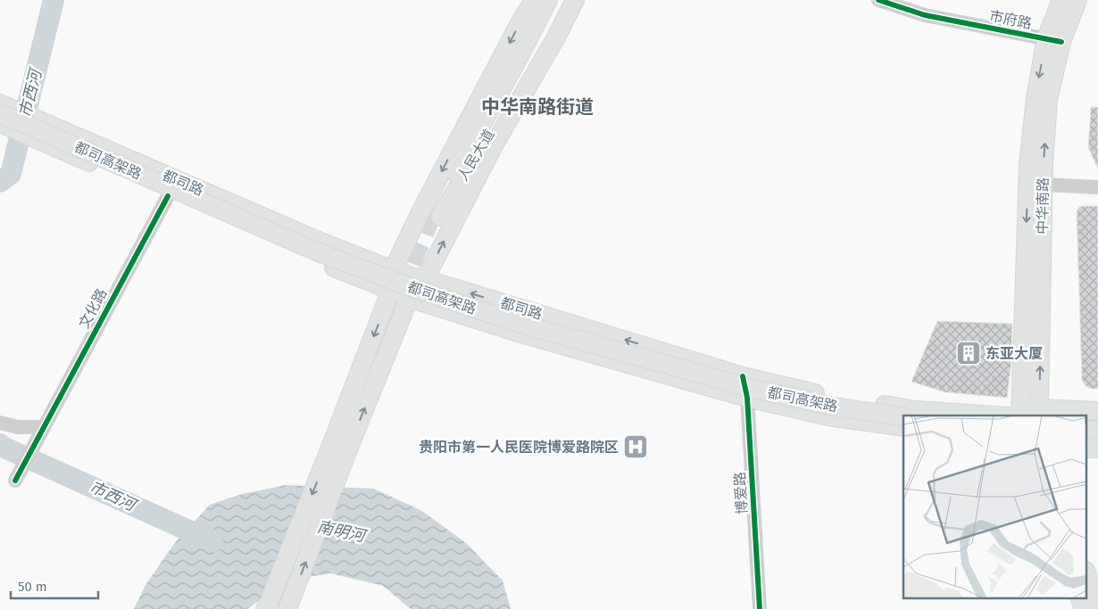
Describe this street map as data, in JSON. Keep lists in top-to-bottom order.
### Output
{
  "streets": {
    "main road": [
      "人民大道",
      "都司高架路",
      "都司路",
      "中华南路"
    ],
    "street": ["市府路", "文化路", "博爱路"]
  },
  "crossings": [
    ["市府路", "中华南路"],
    ["都司高架路", "都司路"],
    ["都司路", "文化路"],
    ["都司路", "博爱路"]
  ],
  "districts": ["中华南路街道"],
  "water": ["市西河", "南明河"],
  "places": {
    "building": ["东亚大厦"],
    "hospital": ["贵阳市第一人民医院博爱路院区"]
  },
  "scale_bar": "50 m"
}
